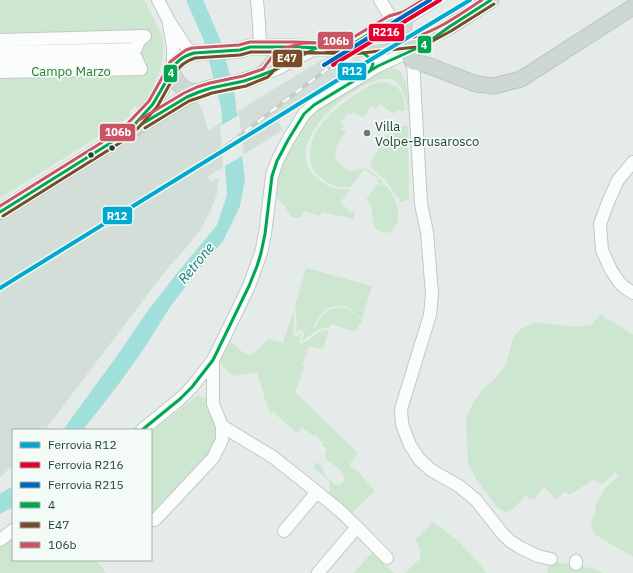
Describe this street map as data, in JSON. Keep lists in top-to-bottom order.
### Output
{
  "water": ["Retrone"],
  "parks": ["Campo Marzo"],
  "places": ["Villa Volpe-Brusarosco"],
  "lines": [
    "rail line R12",
    "rail line R216",
    "rail line R215",
    "transit line 4",
    "transit line 106b",
    "transit line E47"
  ],
  "legend": [
    "Ferrovia R12",
    "Ferrovia R216",
    "Ferrovia R215",
    "4",
    "E47",
    "106b"
  ]
}
